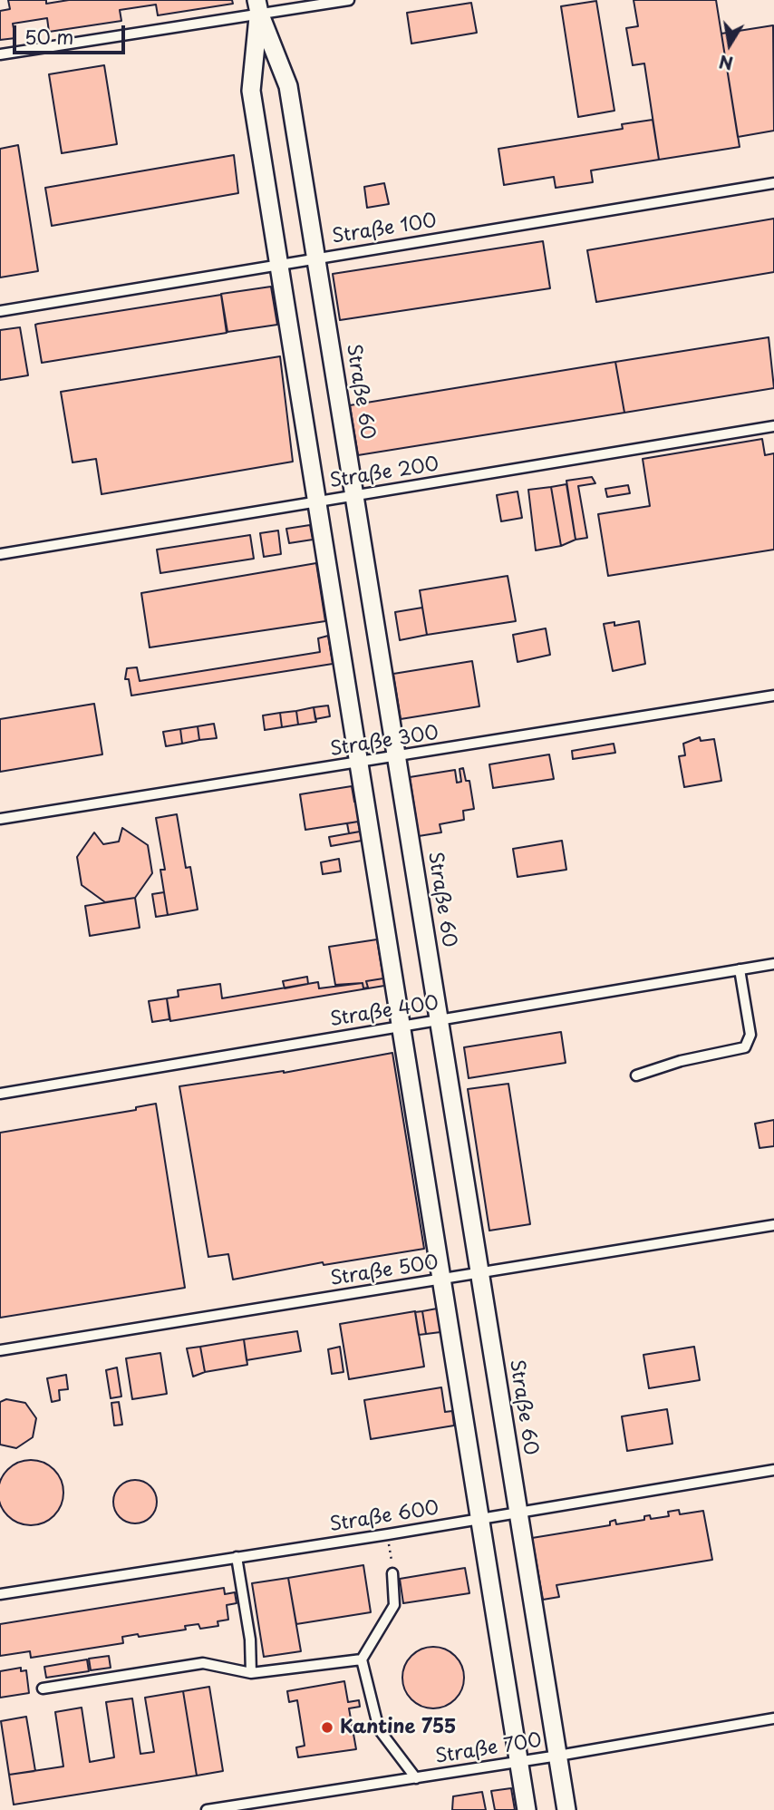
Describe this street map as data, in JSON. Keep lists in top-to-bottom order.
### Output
{
  "streets": {
    "street": ["Straße 60"],
    "lane": [
      "Straße 100",
      "Straße 200",
      "Straße 300",
      "Straße 400",
      "Straße 500",
      "Straße 600",
      "Straße 700"
    ]
  },
  "crossings": [
    ["Straße 100", "Straße 60"],
    ["Straße 60", "Straße 200"],
    ["Straße 60", "Straße 300"],
    ["Straße 60", "Straße 400"],
    ["Straße 60", "Straße 500"],
    ["Straße 60", "Straße 600"],
    ["Straße 60", "Straße 700"]
  ],
  "places": ["Kantine 755"],
  "scale_bar": "50 m",
  "north": "bottom"
}
